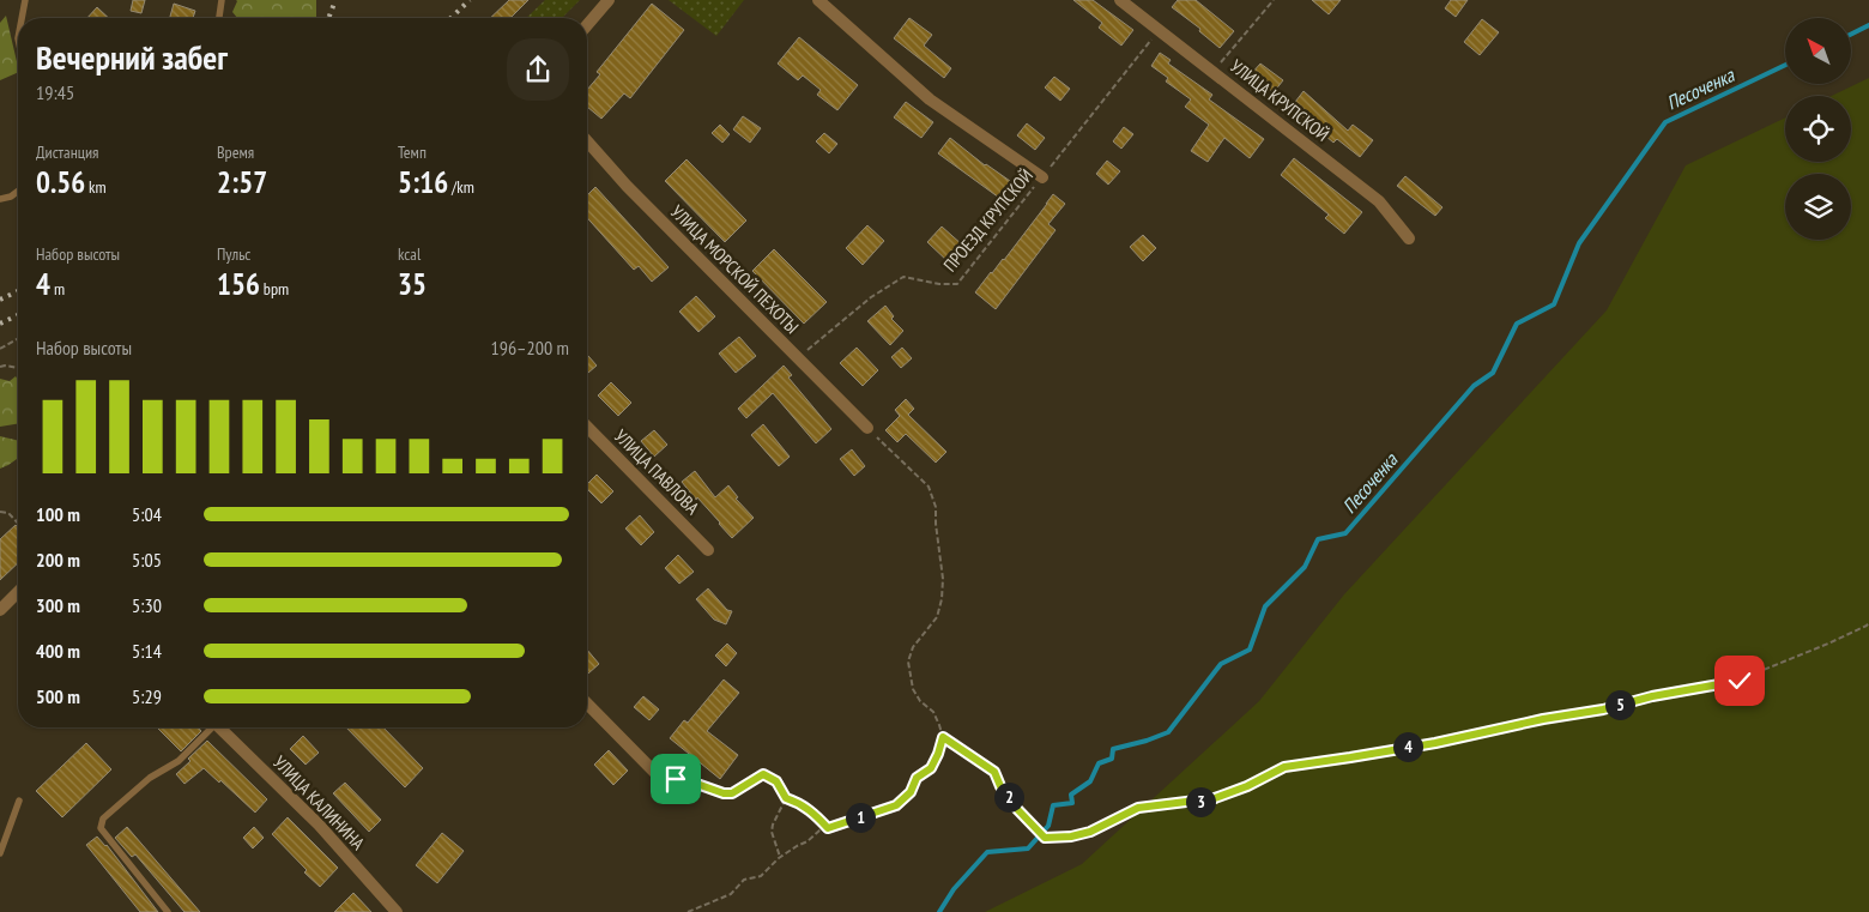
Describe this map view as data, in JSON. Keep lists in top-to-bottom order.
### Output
{
  "streets": {
    "street": [
      "УЛИЦА КРУПСКОЙ",
      "УЛИЦА МОРСКОЙ ПЕХОТЫ",
      "УЛИЦА ПАВЛОВА",
      "УЛИЦА КАЛИНИНА"
    ],
    "path": ["ПРОЕЗД КРУПСКОЙ"]
  },
  "crossings": [
    ["УЛИЦА КРУПСКОЙ", "ПРОЕЗД КРУПСКОЙ"],
    ["ПРОЕЗД КРУПСКОЙ", "УЛИЦА МОРСКОЙ ПЕХОТЫ"]
  ],
  "water": ["Песоченка"],
  "north": "top left",
  "page": {
    "heading": ["Вечерний забег", "19:45"],
    "stats": [
      ["Дистанция", "0.56 km"],
      ["Время", "2:57"],
      ["Темп", "5:16 /km"],
      ["Набор высоты", "4 m"],
      ["Пульс", "156 bpm"],
      ["kcal", "35"]
    ],
    "chart": ["Набор высоты", "196–200 m"],
    "list": [
      {
        "name": "100 m",
        "note": "5:04"
      },
      {
        "name": "200 m",
        "note": "5:05"
      },
      {
        "name": "300 m",
        "note": "5:30"
      },
      {
        "name": "400 m",
        "note": "5:14"
      },
      {
        "name": "500 m",
        "note": "5:29"
      }
    ],
    "pins": [
      "5",
      "4",
      "2",
      "3",
      "1"
    ]
  }
}
